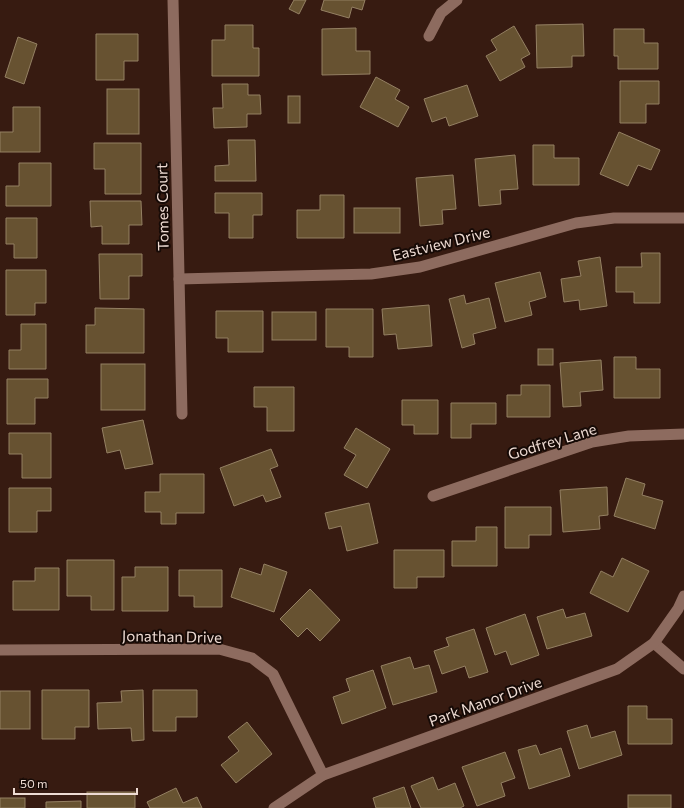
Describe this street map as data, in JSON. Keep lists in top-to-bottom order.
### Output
{
  "streets": {
    "street": [
      "Tomes Court",
      "Eastview Drive",
      "Godfrey Lane",
      "Jonathan Drive",
      "Park Manor Drive"
    ]
  },
  "crossings": [
    ["Tomes Court", "Eastview Drive"],
    ["Jonathan Drive", "Park Manor Drive"]
  ],
  "scale_bar": "50 m"
}
